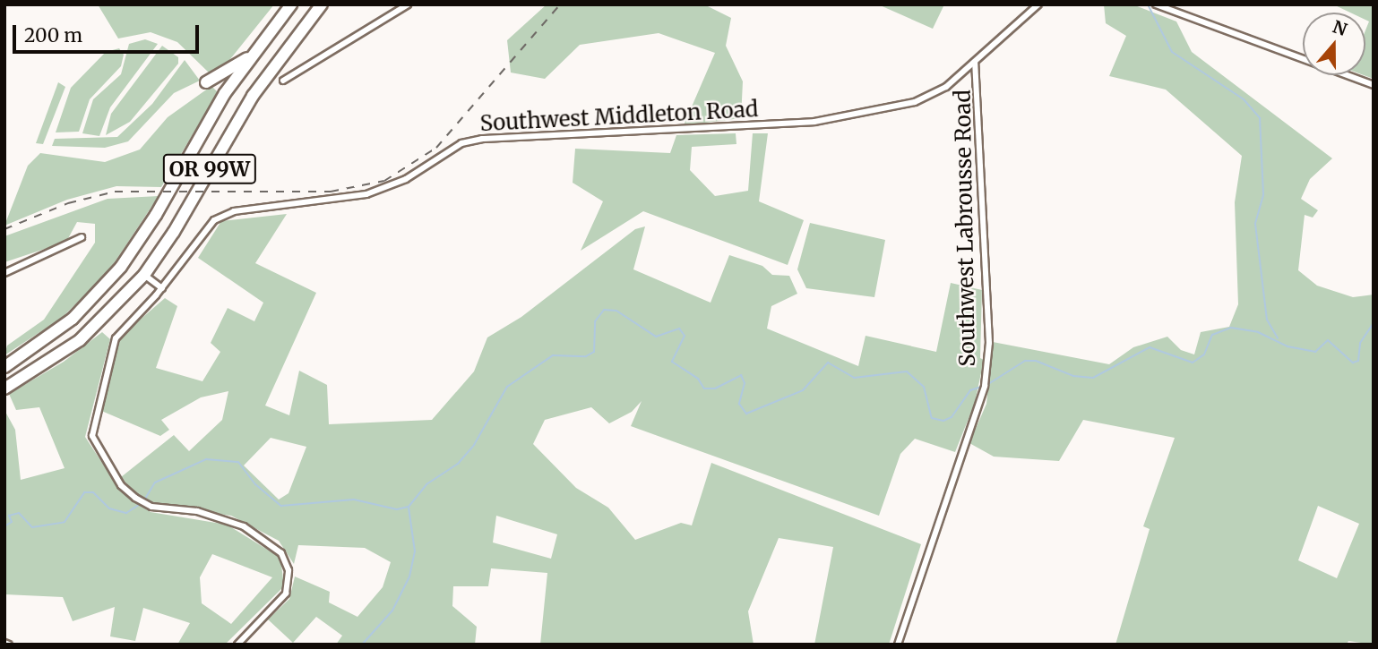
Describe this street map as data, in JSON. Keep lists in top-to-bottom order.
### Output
{
  "streets": {
    "highway": ["OR 99W"],
    "street": ["Southwest Middleton Road", "Southwest Labrousse Road"]
  },
  "crossings": [
    ["Southwest Middleton Road", "Southwest Labrousse Road"]
  ],
  "scale_bar": "200 m",
  "north": "top"
}
